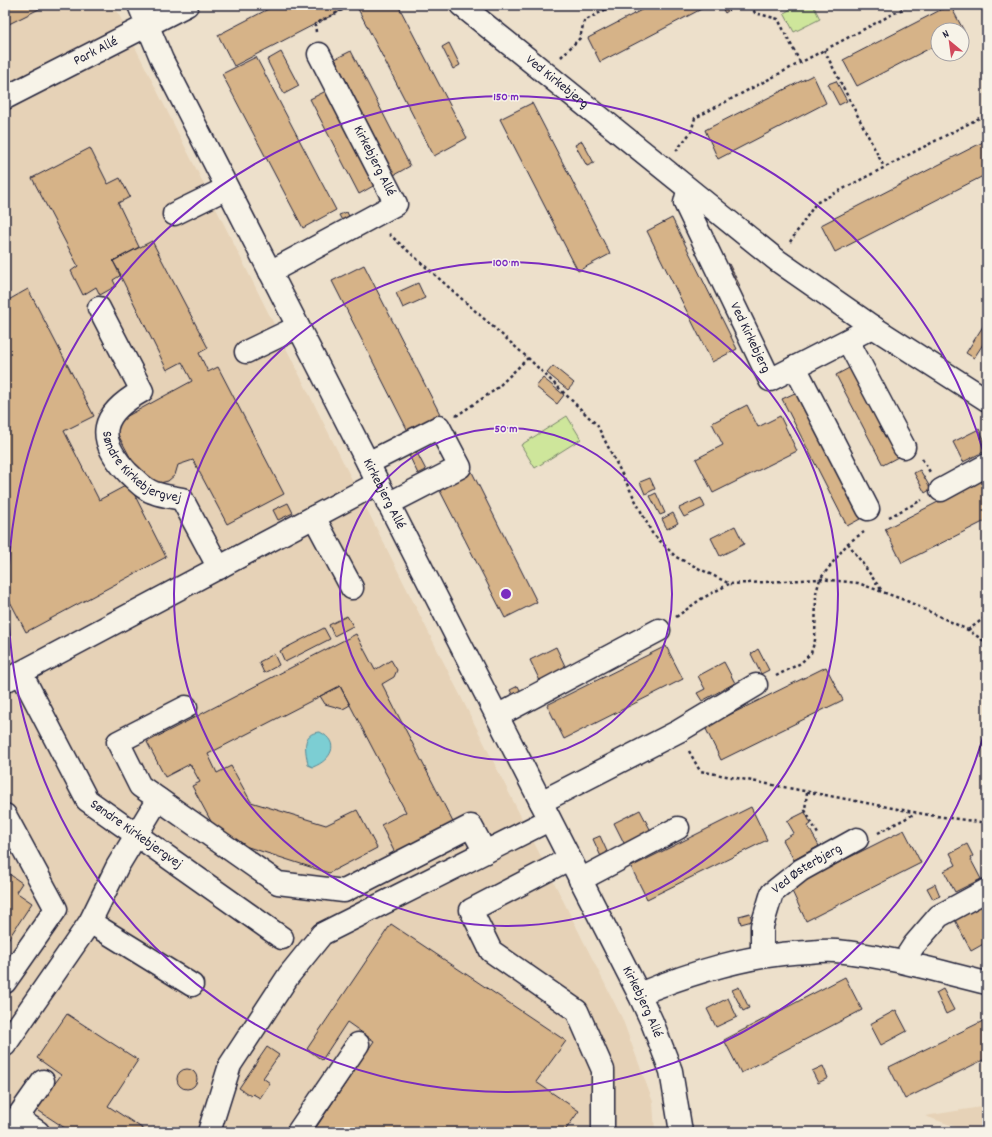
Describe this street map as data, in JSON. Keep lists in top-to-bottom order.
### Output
{
  "streets": {
    "street": [
      "Park Allé",
      "Ved Kirkebjerg",
      "Kirkebjerg Allé",
      "Søndre Kirkebjergvej",
      "Ved Østerbjerg"
    ]
  },
  "crossings": [
    ["Park Allé", "Kirkebjerg Allé"],
    ["Kirkebjerg Allé", "Søndre Kirkebjergvej"]
  ],
  "north": "top left",
  "rings": ["150 m", "100 m", "50 m"]
}
